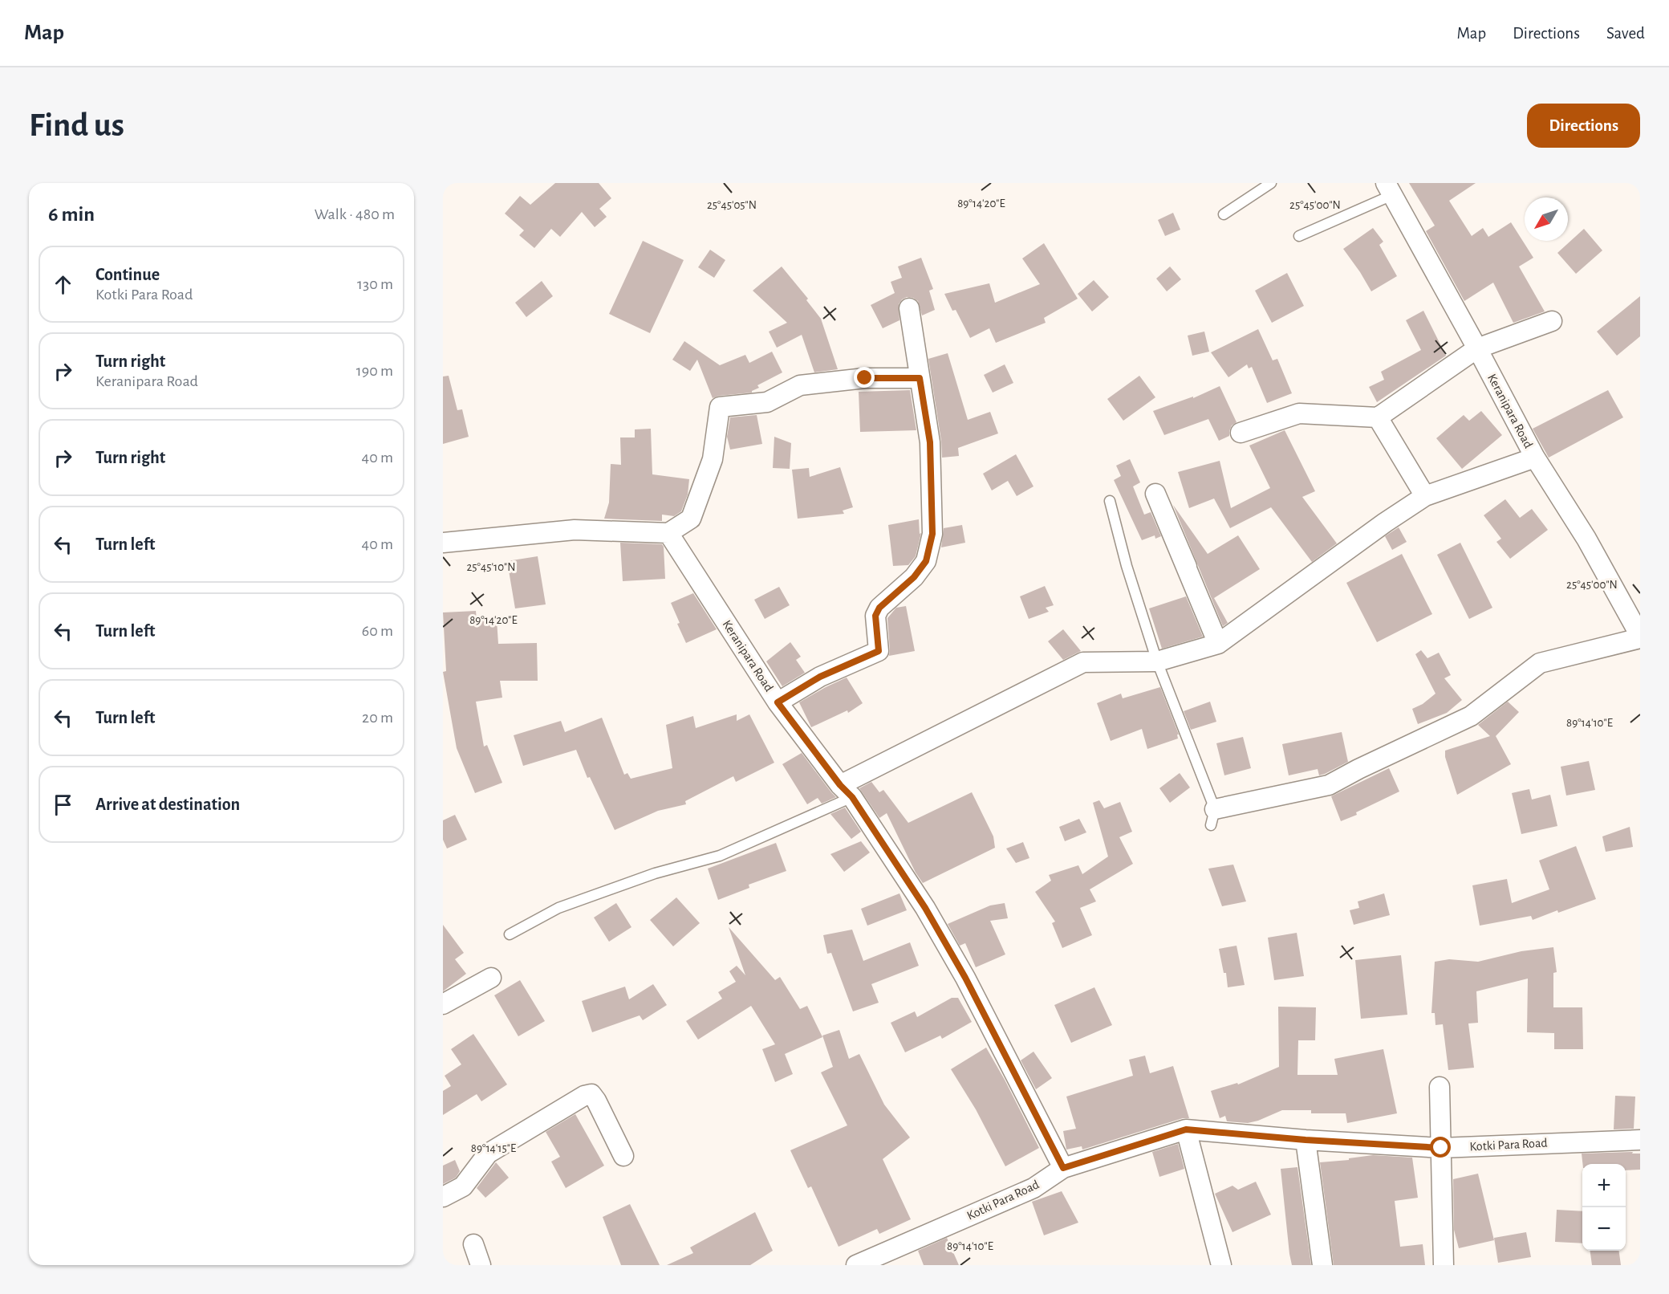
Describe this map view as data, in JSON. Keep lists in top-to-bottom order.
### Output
{
  "streets": {
    "street": ["Keranipara Road", "Kotki Para Road"]
  },
  "crossings": [
    ["Keranipara Road", "Kotki Para Road"]
  ],
  "north": "bottom left",
  "page": {
    "header": "Map",
    "nav": ["Map", "Directions", "Saved"],
    "buttons": "Directions",
    "title": "Find us",
    "heading": ["6 min", "Walk · 480 m"],
    "list": [
      ["Continue", "Kotki Para Road", "130 m"],
      ["Turn right", "Keranipara Road", "190 m"],
      ["Turn right", "40 m"],
      ["Turn left", "40 m"],
      ["Turn left", "60 m"],
      ["Turn left", "20 m"],
      "Arrive at destination"
    ],
    "map_buttons": ["+", "−"]
  },
  "coordinates": [
    "89°14'20\"E",
    "25°45'05\"N",
    "25°45'00\"N",
    "25°45'10\"N",
    "89°14'10\"E",
    "89°14'15\"E"
  ]
}
